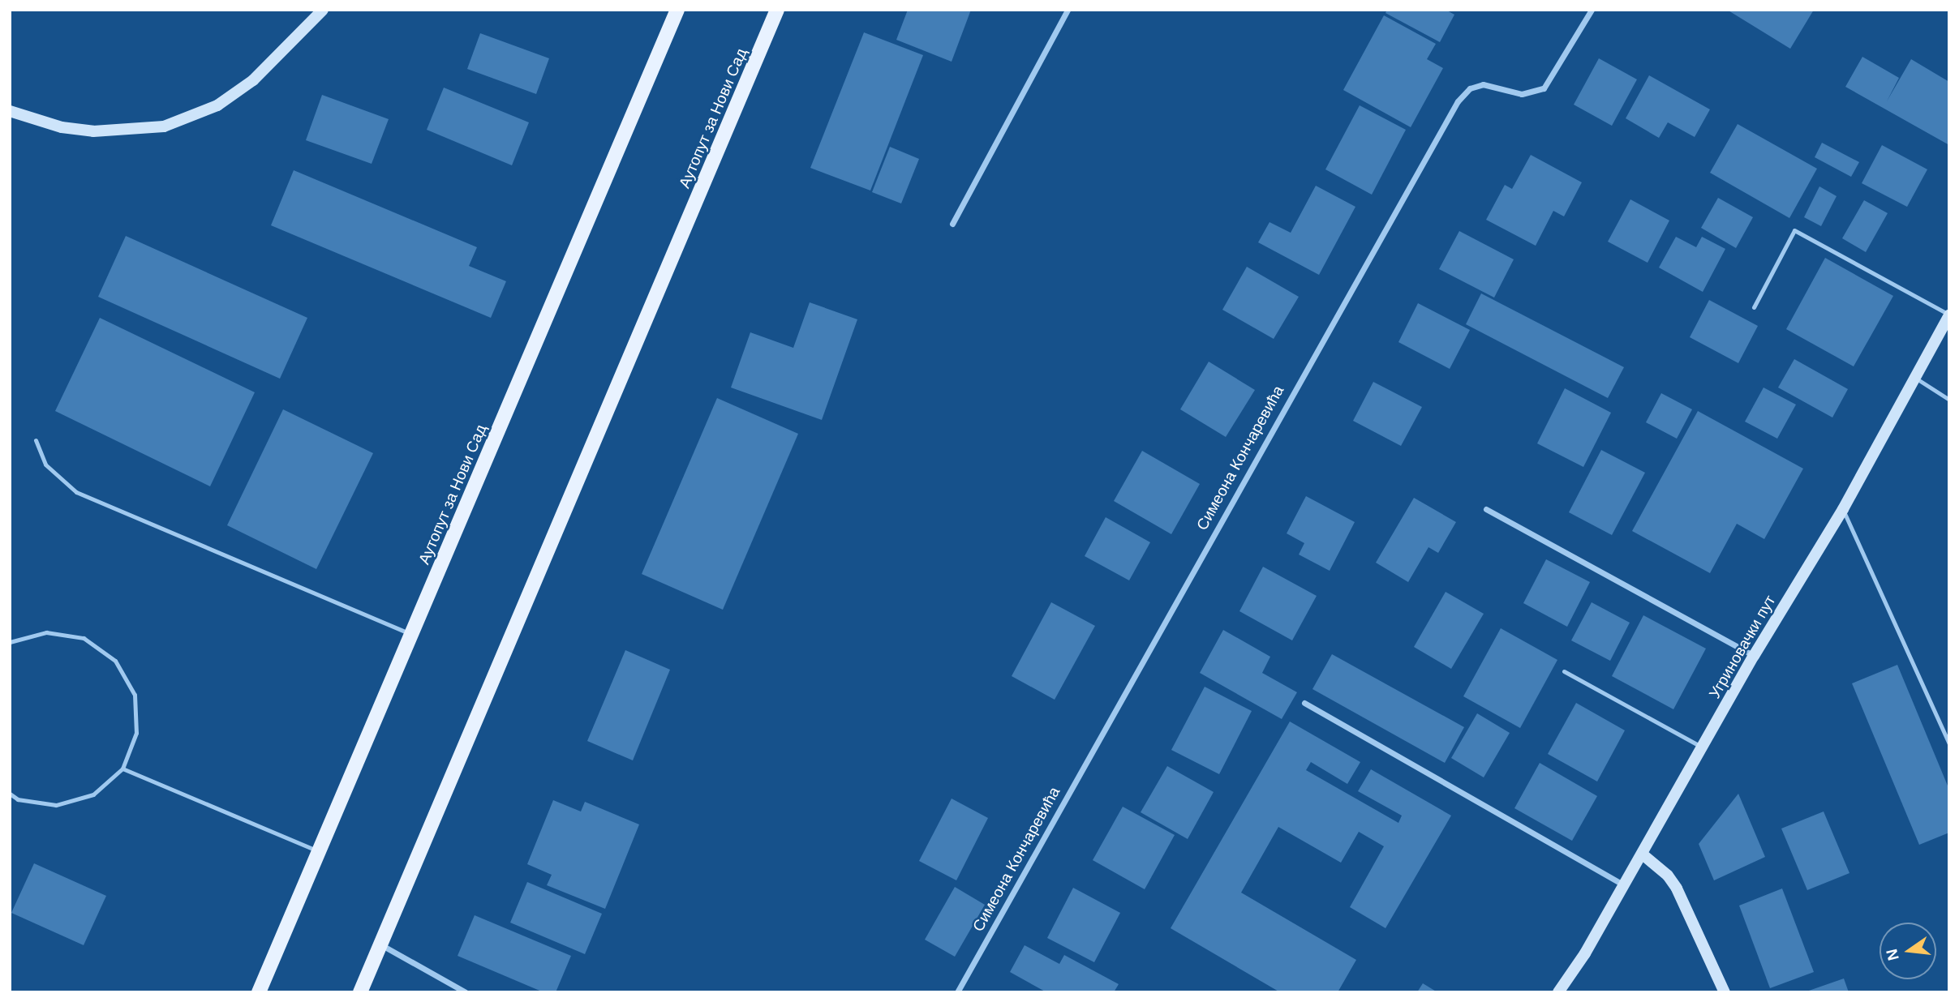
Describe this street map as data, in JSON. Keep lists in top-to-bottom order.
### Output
{
  "streets": {
    "main road": ["Аутопут за Нови Сад"],
    "street": ["Симеона Кончаревића", "Угриновачки пут"]
  },
  "north": "left"
}
